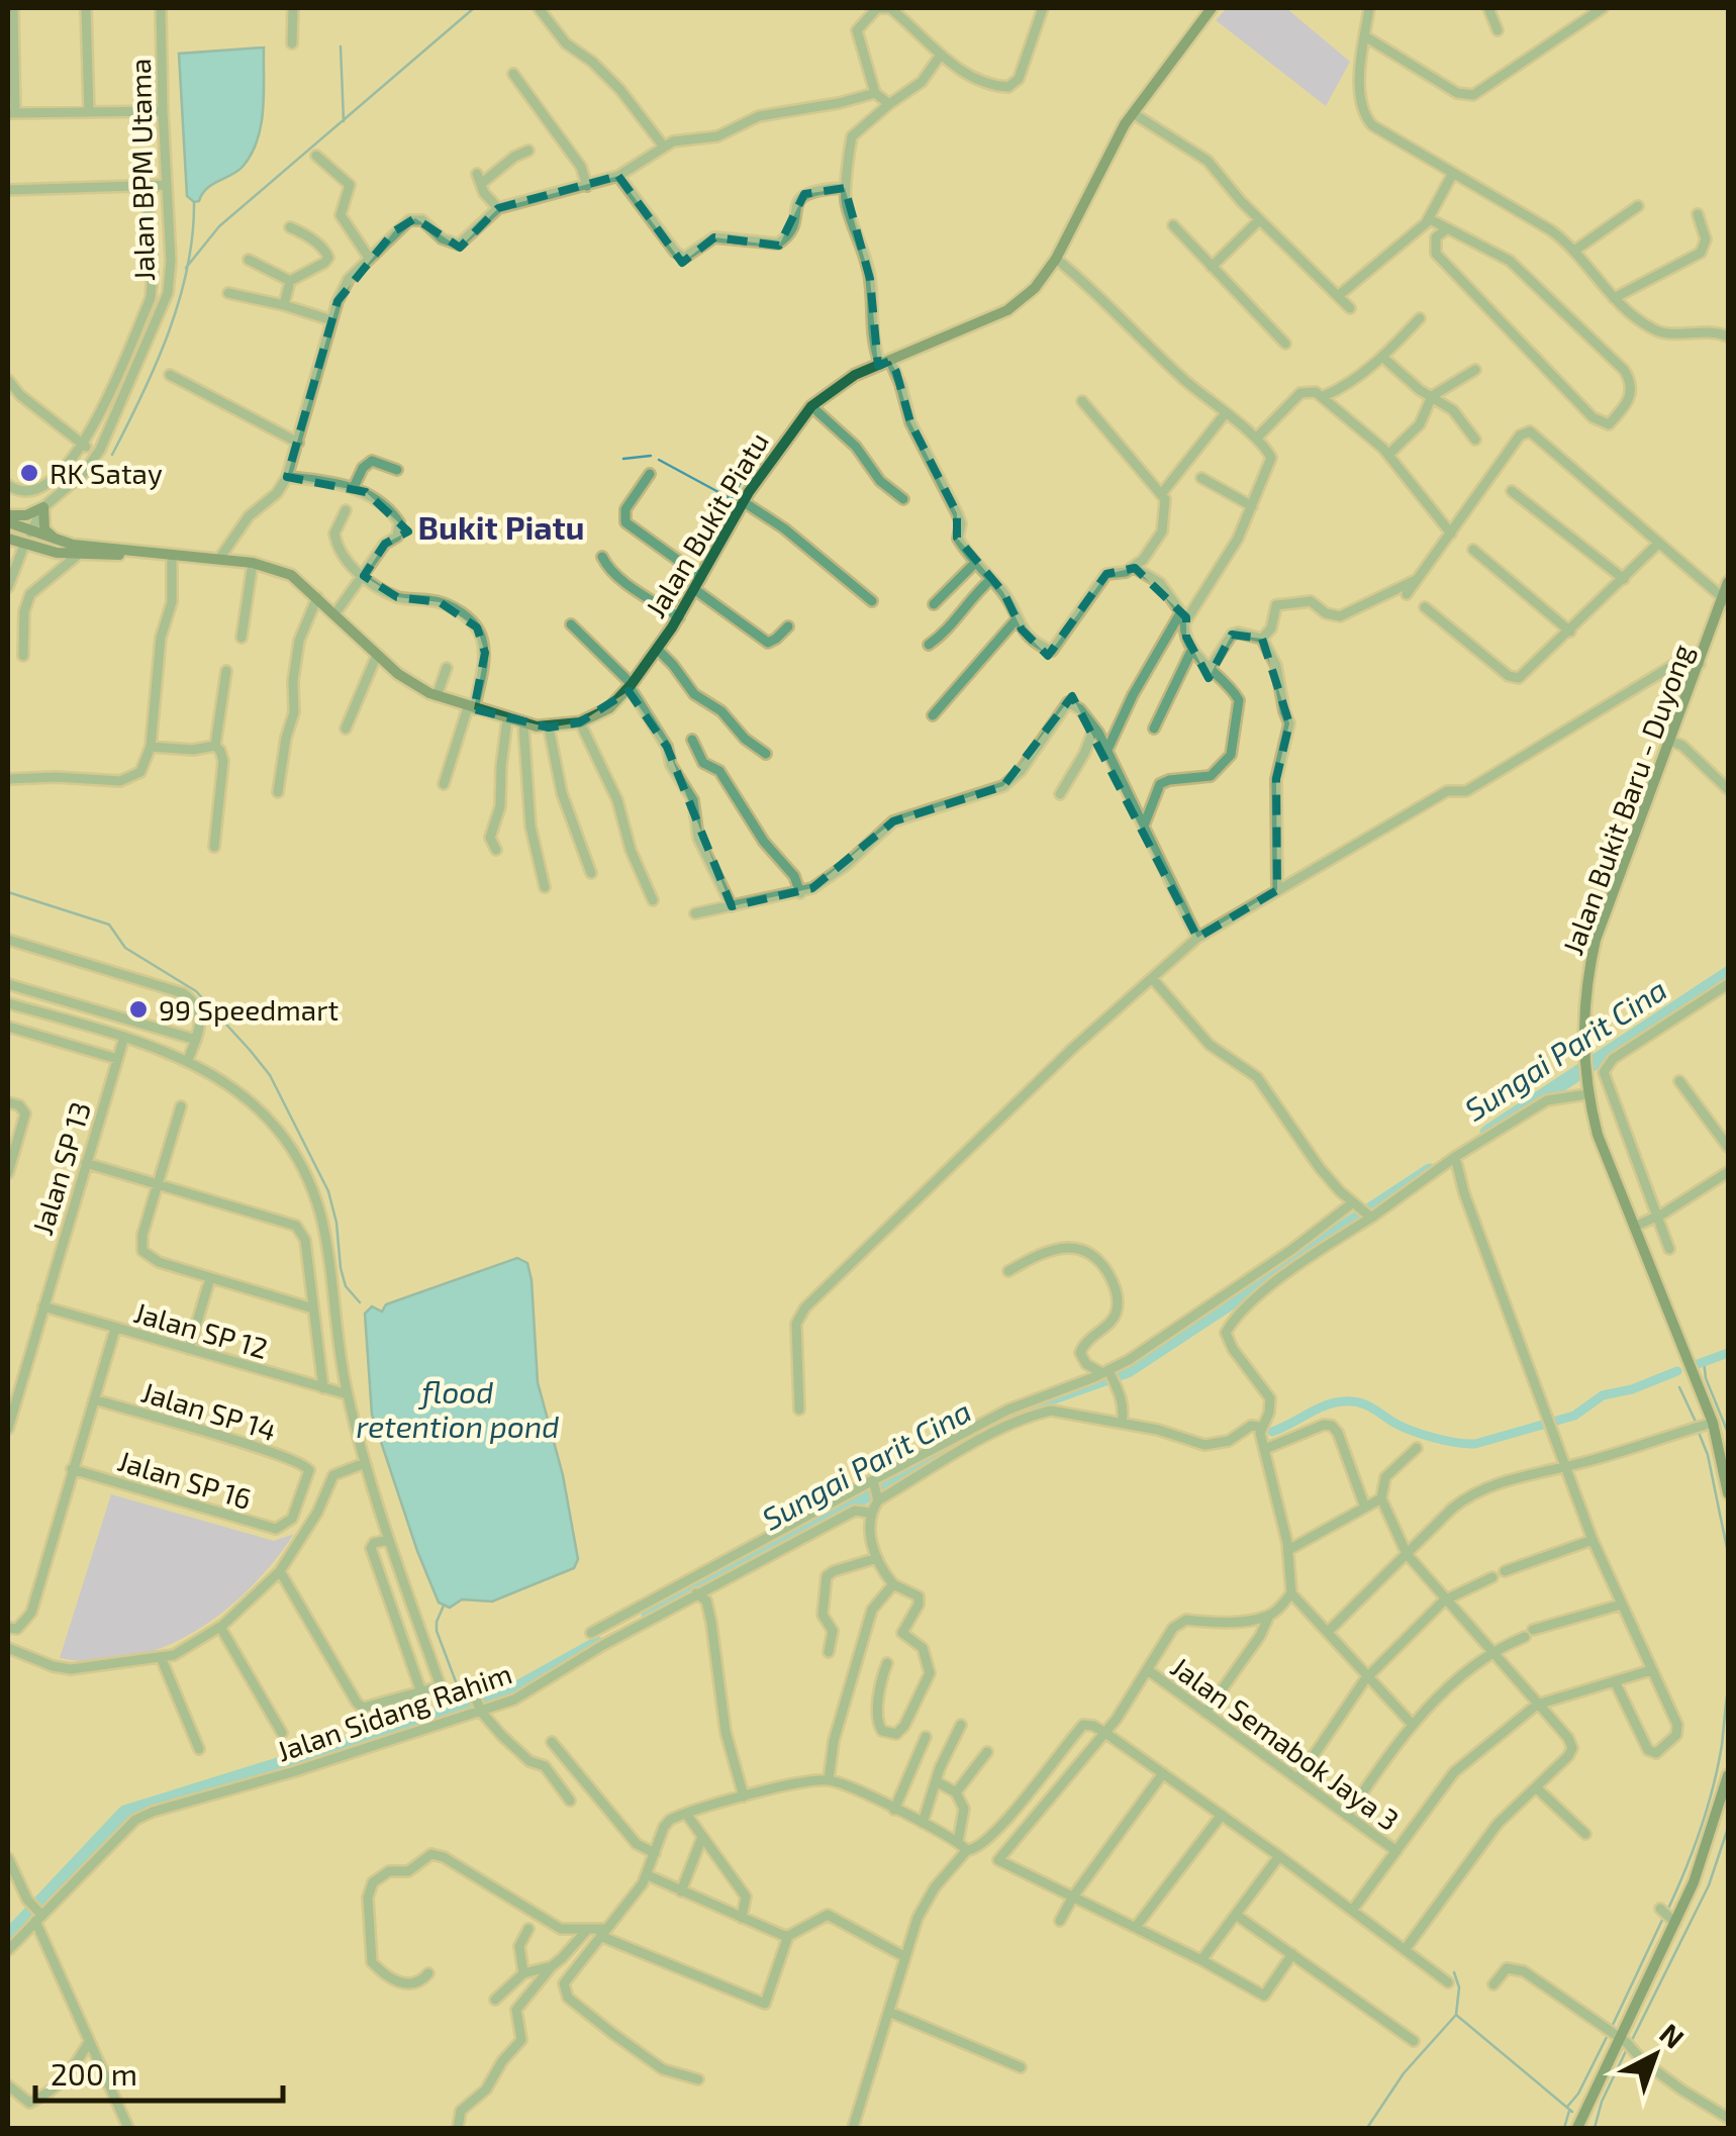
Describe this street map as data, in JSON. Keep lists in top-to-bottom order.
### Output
{
  "streets": {
    "main road": ["Jalan Bukit Piatu", "Jalan Bukit Baru - Duyong"],
    "street": [
      "Jalan BPM Utama",
      "Jalan SP 13",
      "Jalan SP 12",
      "Jalan SP 14",
      "Jalan SP 16",
      "Jalan Sidang Rahim",
      "Jalan Semabok Jaya 3"
    ]
  },
  "crossings": [
    ["Jalan BPM Utama", "Jalan Bukit Piatu"],
    ["Jalan SP 13", "Jalan SP 12"],
    ["Jalan SP 14", "Jalan SP 16"]
  ],
  "districts": ["Bukit Piatu"],
  "water": ["Sungai Parit Cina", "flood retention pond"],
  "places": ["RK Satay", "99 Speedmart"],
  "scale_bar": "200 m",
  "north": "top right"
}
